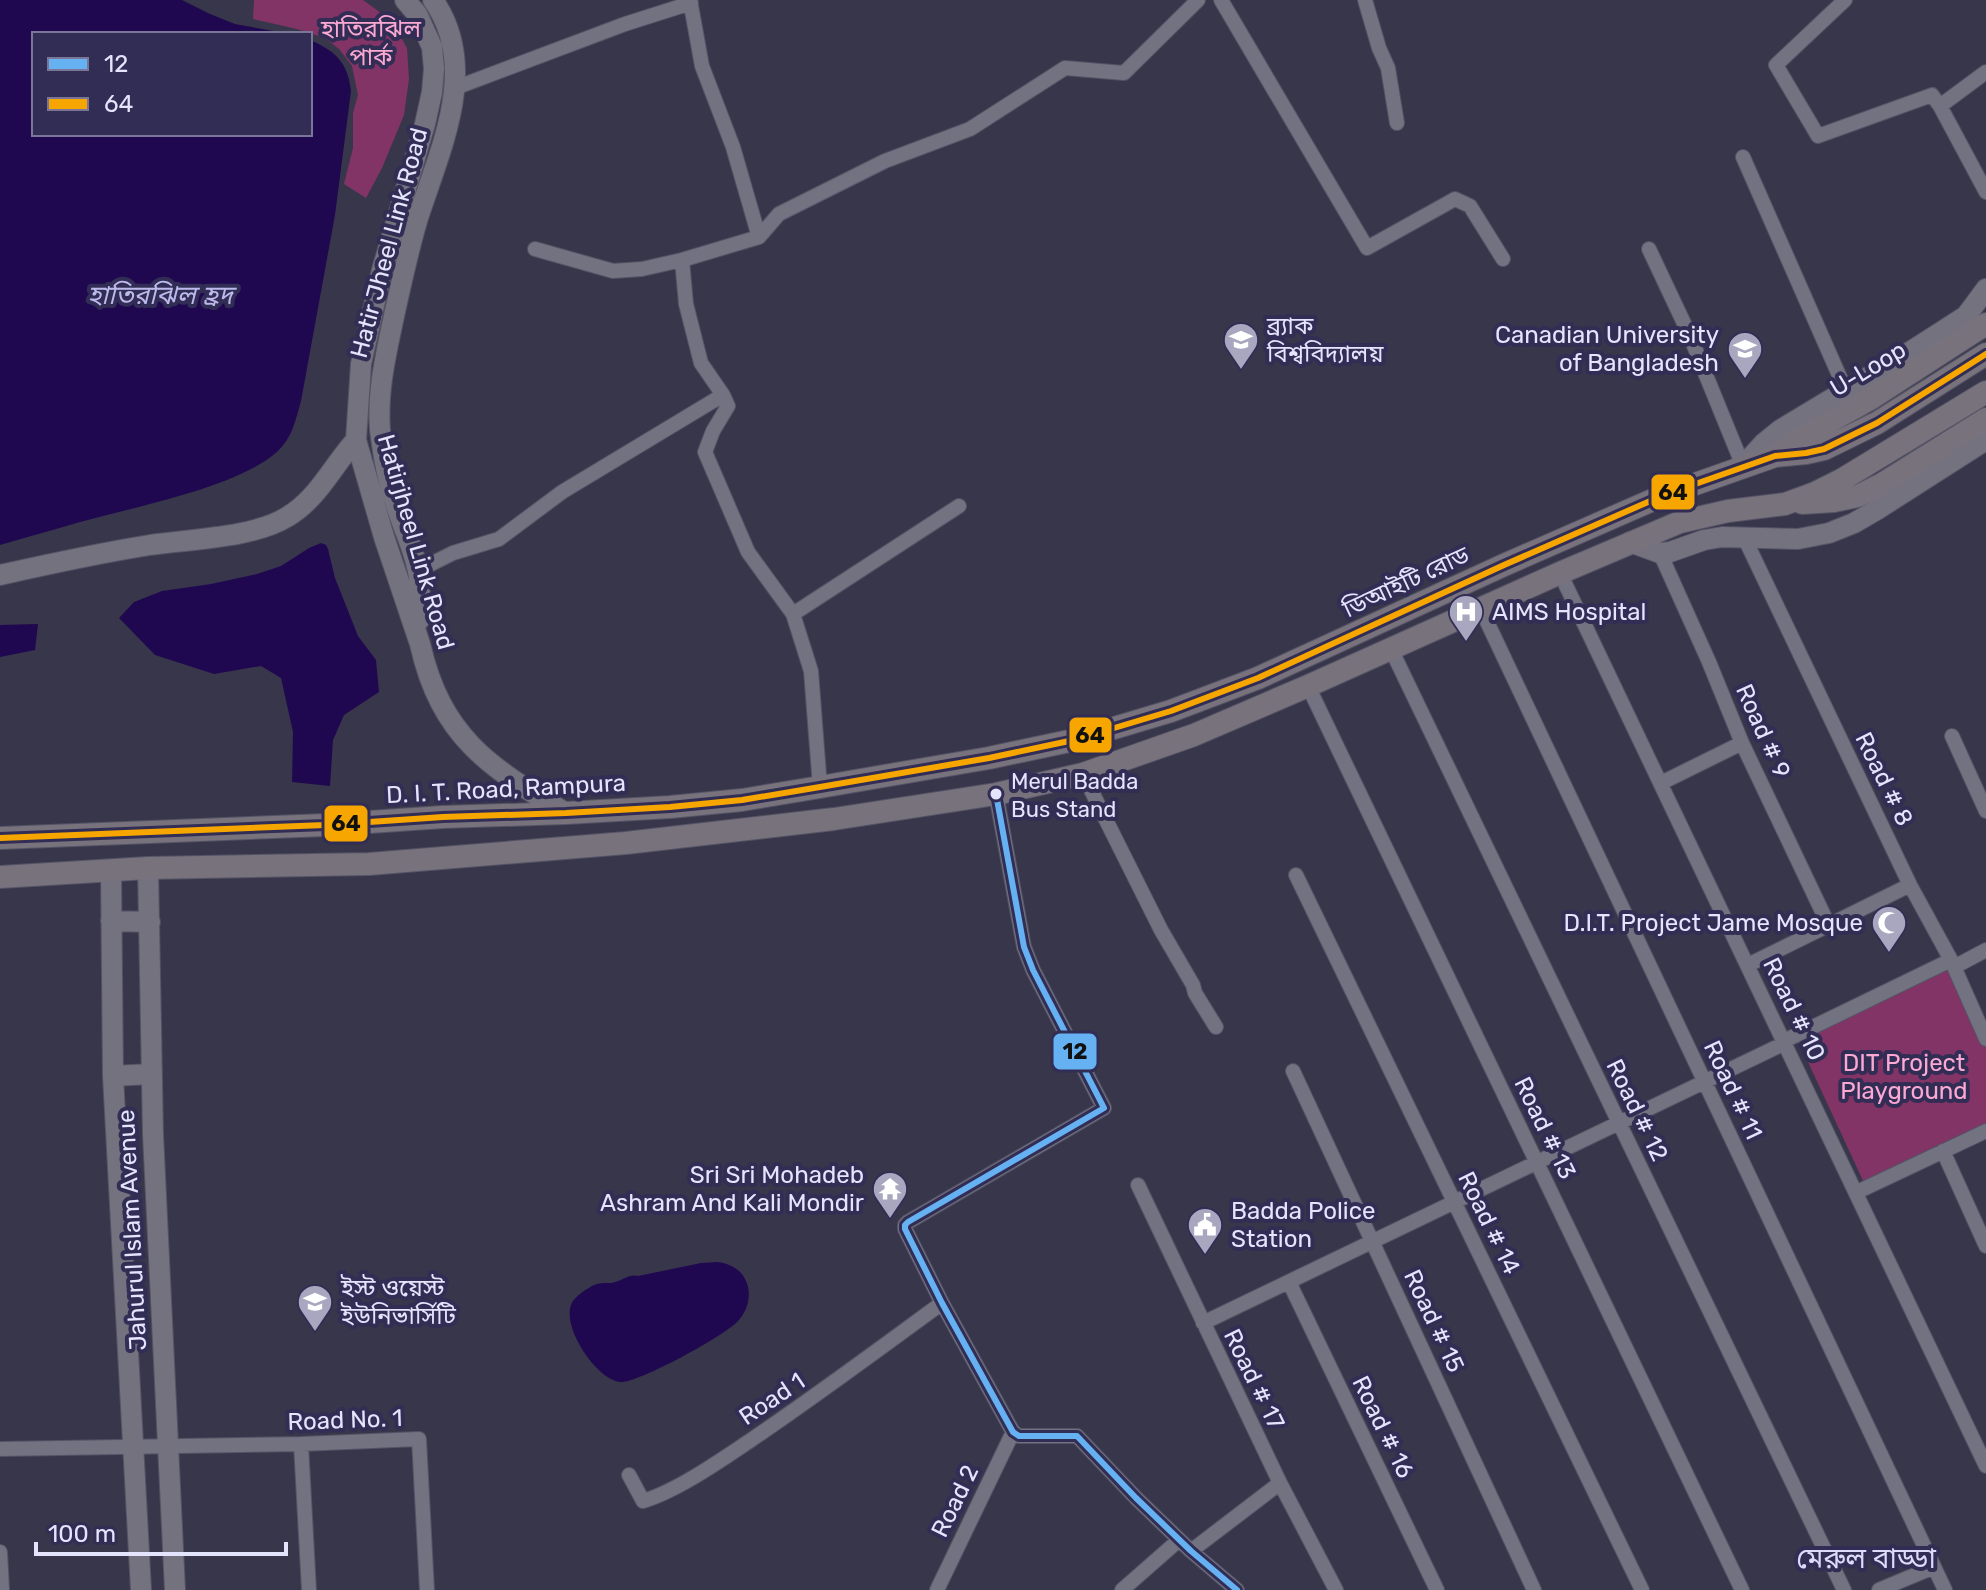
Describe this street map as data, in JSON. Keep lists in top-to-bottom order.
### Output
{
  "streets": {
    "main road": ["U-Loop", "ডিআইটি রোড", "D. I. T. Road, Rampura"],
    "street": [
      "Hatir Jheel Link Road",
      "Hatirjheel Link Road",
      "Road # 9",
      "Road # 8",
      "Road # 10",
      "Road # 11",
      "Road # 12",
      "Road # 13",
      "Road # 14",
      "Jahurul Islam Avenue",
      "Road # 15",
      "Road # 17",
      "Road 1",
      "Road No. 1",
      "Road # 16",
      "Road 2"
    ]
  },
  "crossings": [
    ["Hatir Jheel Link Road", "Hatirjheel Link Road"],
    ["U-Loop", "ডিআইটি রোড"],
    ["Hatirjheel Link Road", "D. I. T. Road, Rampura"],
    ["ডিআইটি রোড", "D. I. T. Road, Rampura"],
    ["Jahurul Islam Avenue", "Road No. 1"]
  ],
  "districts": ["মেরুল বাড্ডা"],
  "water": ["হাতিরঝিল হ্রদ"],
  "parks": ["হাতিরঝিল পার্ক", "DIT Project Playground"],
  "places": {
    "school or university": ["ব্র্যাক বিশ্ববিদ্যালয়", "Canadian University of Bangladesh", "ইস্ট ওয়েস্ট ইউনিভার্সিটি"],
    "hospital": ["AIMS Hospital"],
    "other": ["Merul Badda Bus Stand"],
    "mosque": ["D.I.T. Project Jame Mosque"],
    "temple": ["Sri Sri Mohadeb Ashram And Kali Mondir"],
    "public building": ["Badda Police Station"]
  },
  "lines": ["transit line 64", "transit line 12"],
  "legend": ["12", "64"],
  "scale_bar": "100 m"
}
